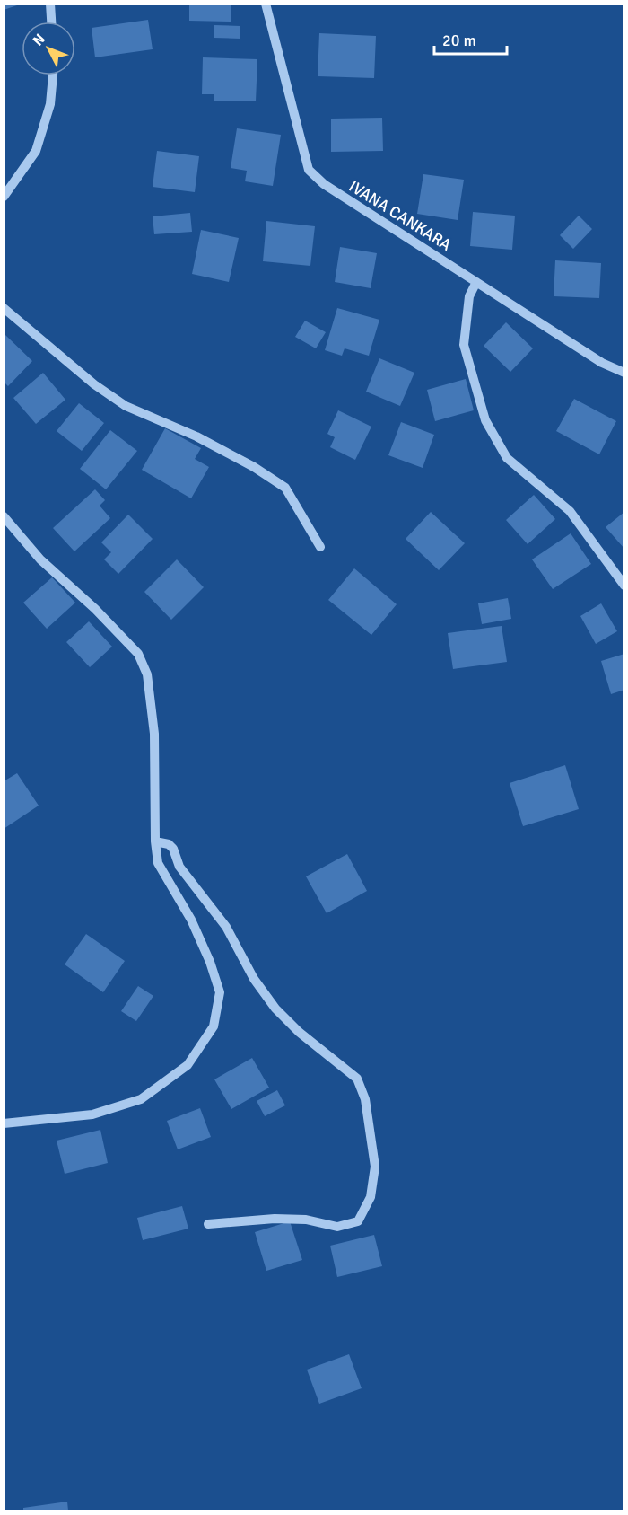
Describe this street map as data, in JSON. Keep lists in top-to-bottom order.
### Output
{
  "streets": {
    "street": ["IVANA CANKARA"]
  },
  "scale_bar": "20 m",
  "north": "top left"
}
